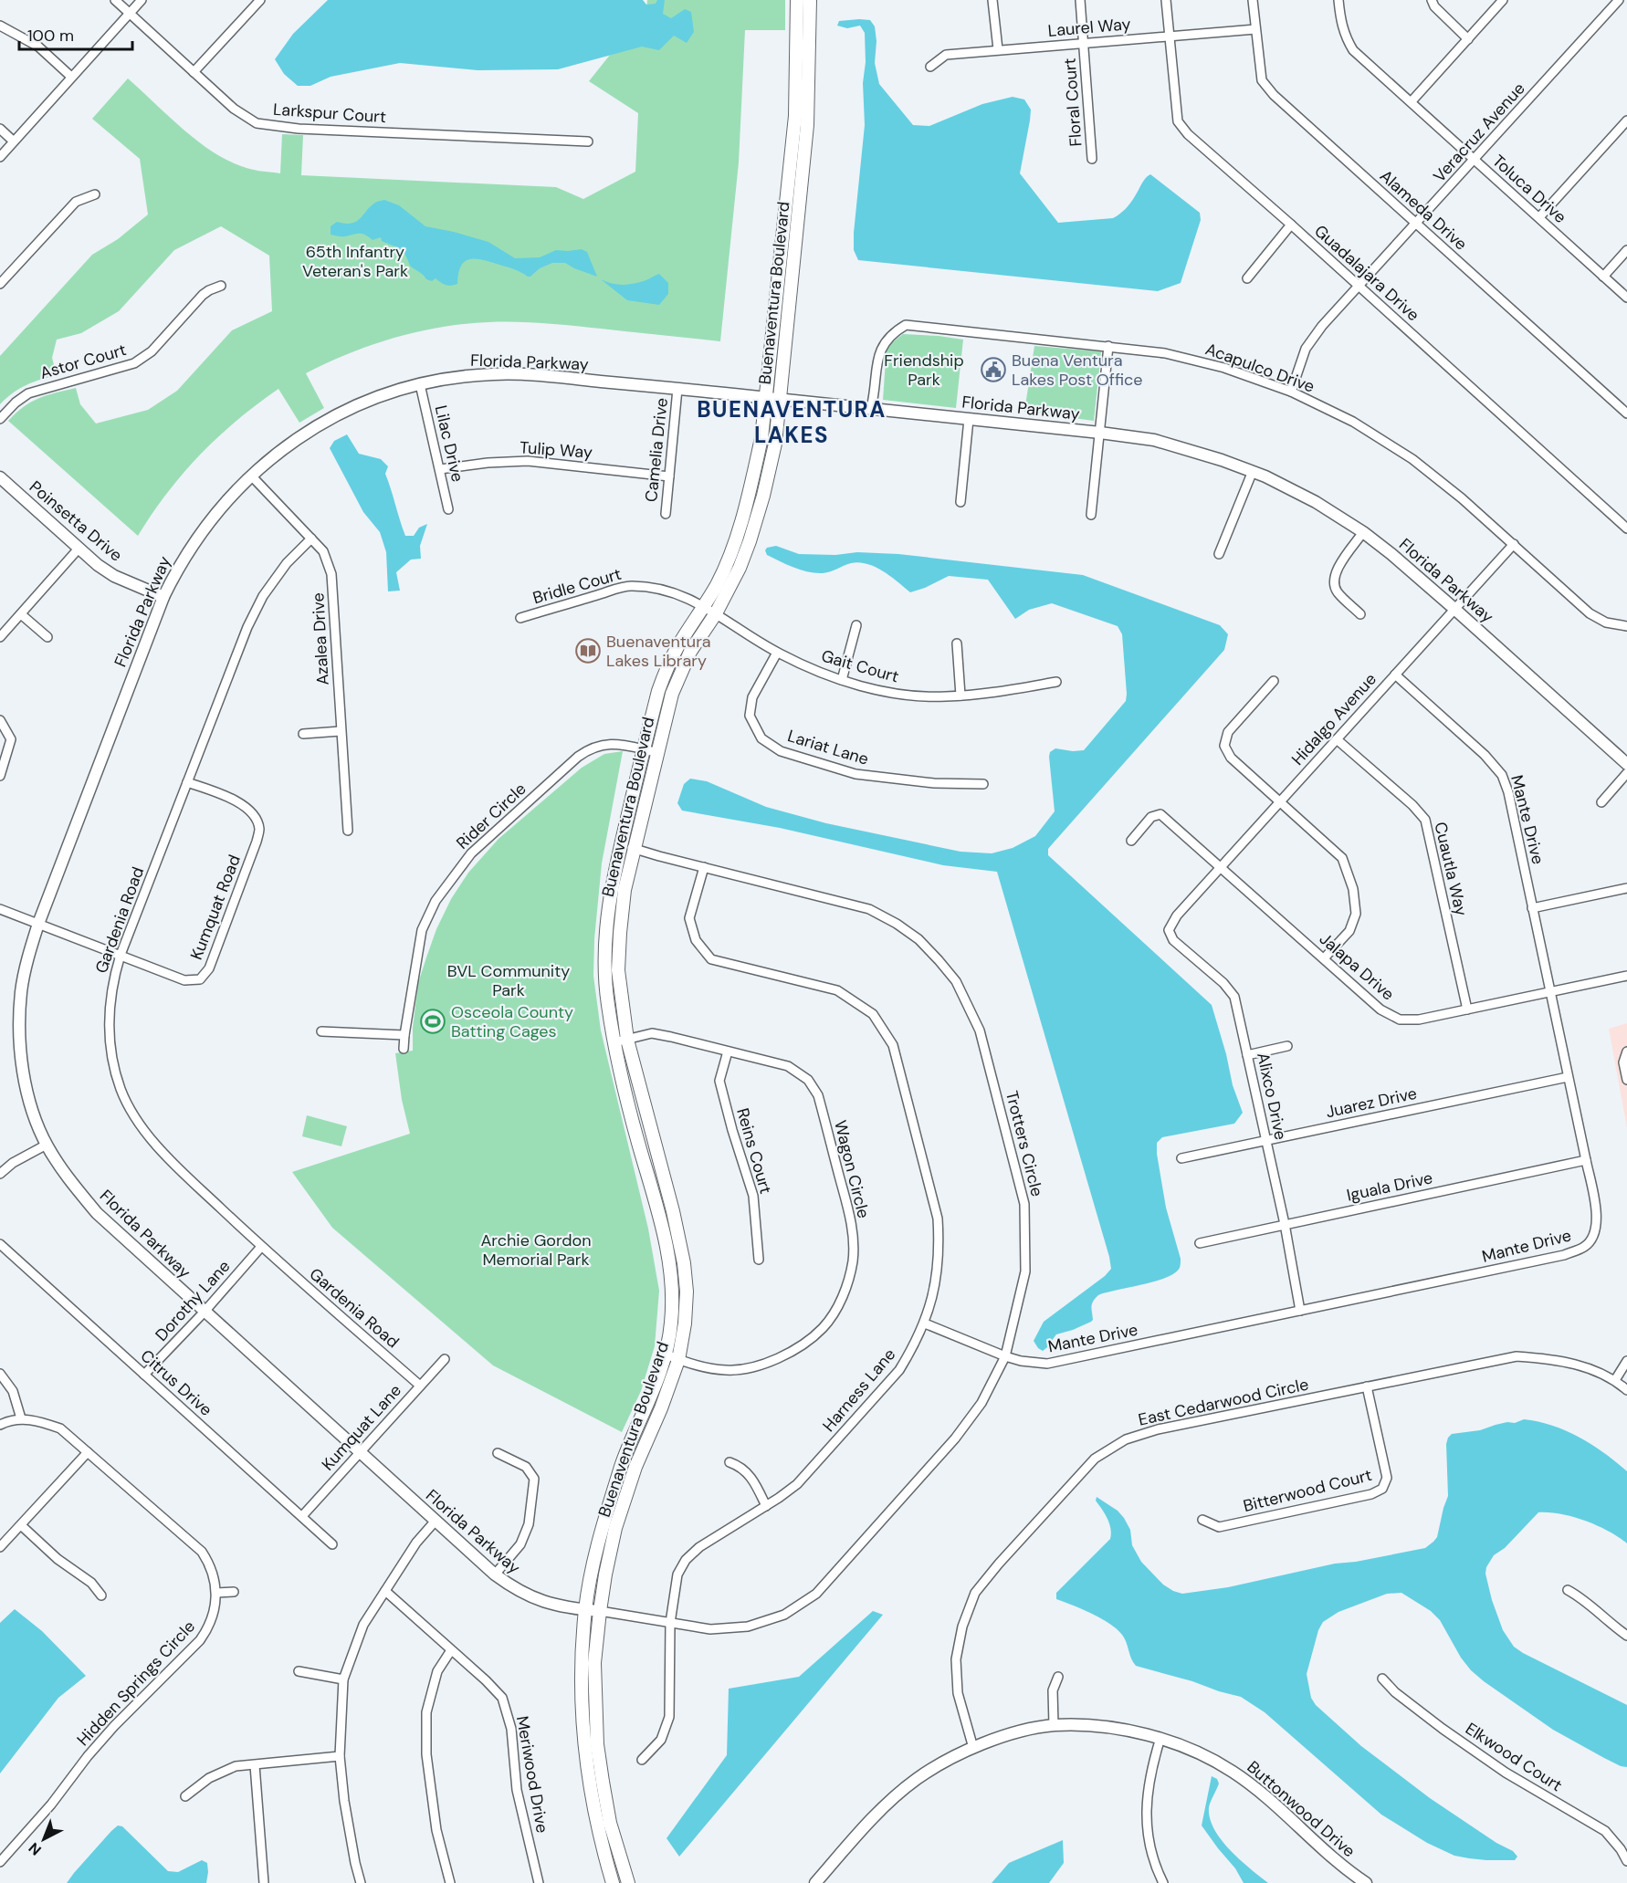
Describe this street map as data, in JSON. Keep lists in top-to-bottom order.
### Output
{
  "streets": {
    "main road": ["Buenaventura Boulevard"],
    "street": [
      "Laurel Way",
      "Floral Court",
      "Larkspur Court",
      "Veracruz Avenue",
      "Toluca Drive",
      "Alameda Drive",
      "Guadalajara Drive",
      "Astor Court",
      "Florida Parkway",
      "Acapulco Drive",
      "Lilac Drive",
      "Tulip Way",
      "Camelia Drive",
      "Poinsetta Drive",
      "Bridle Court",
      "Azalea Drive",
      "Gait Court",
      "Hidalgo Avenue",
      "Lariat Lane",
      "Rider Circle",
      "Mante Drive",
      "Cuautla Way",
      "Kumquat Road",
      "Gardenia Road",
      "Jalapa Drive",
      "Alixco Drive",
      "Juarez Drive",
      "Trotters Circle",
      "Reins Court",
      "Wagon Circle",
      "Iguala Drive",
      "Dorothy Lane",
      "Citrus Drive",
      "Harness Lane",
      "East Cedarwood Circle",
      "Kumquat Lane",
      "Bitterwood Court",
      "Hidden Springs Circle",
      "Elkwood Court",
      "Meriwood Drive",
      "Buttonwood Drive"
    ]
  },
  "crossings": [
    ["Laurel Way", "Floral Court"],
    ["Laurel Way", "Alameda Drive"],
    ["Laurel Way", "Guadalajara Drive"],
    ["Veracruz Avenue", "Toluca Drive"],
    ["Veracruz Avenue", "Alameda Drive"],
    ["Veracruz Avenue", "Guadalajara Drive"],
    ["Veracruz Avenue", "Acapulco Drive"],
    ["Buenaventura Boulevard", "Florida Parkway"],
    ["Buenaventura Boulevard", "Bridle Court"],
    ["Buenaventura Boulevard", "Gait Court"],
    ["Buenaventura Boulevard", "Rider Circle"],
    ["Buenaventura Boulevard", "Trotters Circle"],
    ["Buenaventura Boulevard", "Wagon Circle"],
    ["Florida Parkway", "Acapulco Drive"],
    ["Florida Parkway", "Lilac Drive"],
    ["Florida Parkway", "Camelia Drive"],
    ["Florida Parkway", "Poinsetta Drive"],
    ["Florida Parkway", "Azalea Drive"],
    ["Florida Parkway", "Hidalgo Avenue"],
    ["Florida Parkway", "Kumquat Road"],
    ["Florida Parkway", "Trotters Circle"],
    ["Florida Parkway", "Dorothy Lane"],
    ["Florida Parkway", "Kumquat Lane"],
    ["Acapulco Drive", "Hidalgo Avenue"],
    ["Lilac Drive", "Tulip Way"],
    ["Tulip Way", "Camelia Drive"],
    ["Bridle Court", "Gait Court"],
    ["Azalea Drive", "Gardenia Road"],
    ["Gait Court", "Lariat Lane"],
    ["Hidalgo Avenue", "Mante Drive"],
    ["Hidalgo Avenue", "Cuautla Way"],
    ["Hidalgo Avenue", "Jalapa Drive"],
    ["Hidalgo Avenue", "Alixco Drive"],
    ["Mante Drive", "Jalapa Drive"],
    ["Mante Drive", "Alixco Drive"],
    ["Mante Drive", "Juarez Drive"],
    ["Mante Drive", "Trotters Circle"],
    ["Mante Drive", "Iguala Drive"],
    ["Mante Drive", "Harness Lane"],
    ["Cuautla Way", "Jalapa Drive"],
    ["Kumquat Road", "Gardenia Road"],
    ["Gardenia Road", "Dorothy Lane"],
    ["Gardenia Road", "Kumquat Lane"],
    ["Alixco Drive", "Juarez Drive"],
    ["Alixco Drive", "Iguala Drive"],
    ["Trotters Circle", "Harness Lane"],
    ["Reins Court", "Wagon Circle"],
    ["Dorothy Lane", "Citrus Drive"],
    ["Citrus Drive", "Kumquat Lane"],
    ["East Cedarwood Circle", "Bitterwood Court"],
    ["East Cedarwood Circle", "Buttonwood Drive"]
  ],
  "districts": ["BUENAVENTURA LAKES"],
  "parks": [
    "65th Infantry Veteran's Park",
    "Friendship Park",
    "BVL Community Park",
    "Archie Gordon Memorial Park"
  ],
  "places": {
    "public building": ["Buena Ventura Lakes Post Office"],
    "library": ["Buenaventura Lakes Library"],
    "sports": ["Osceola County Batting Cages"]
  },
  "scale_bar": "100 m",
  "north": "bottom left"
}
